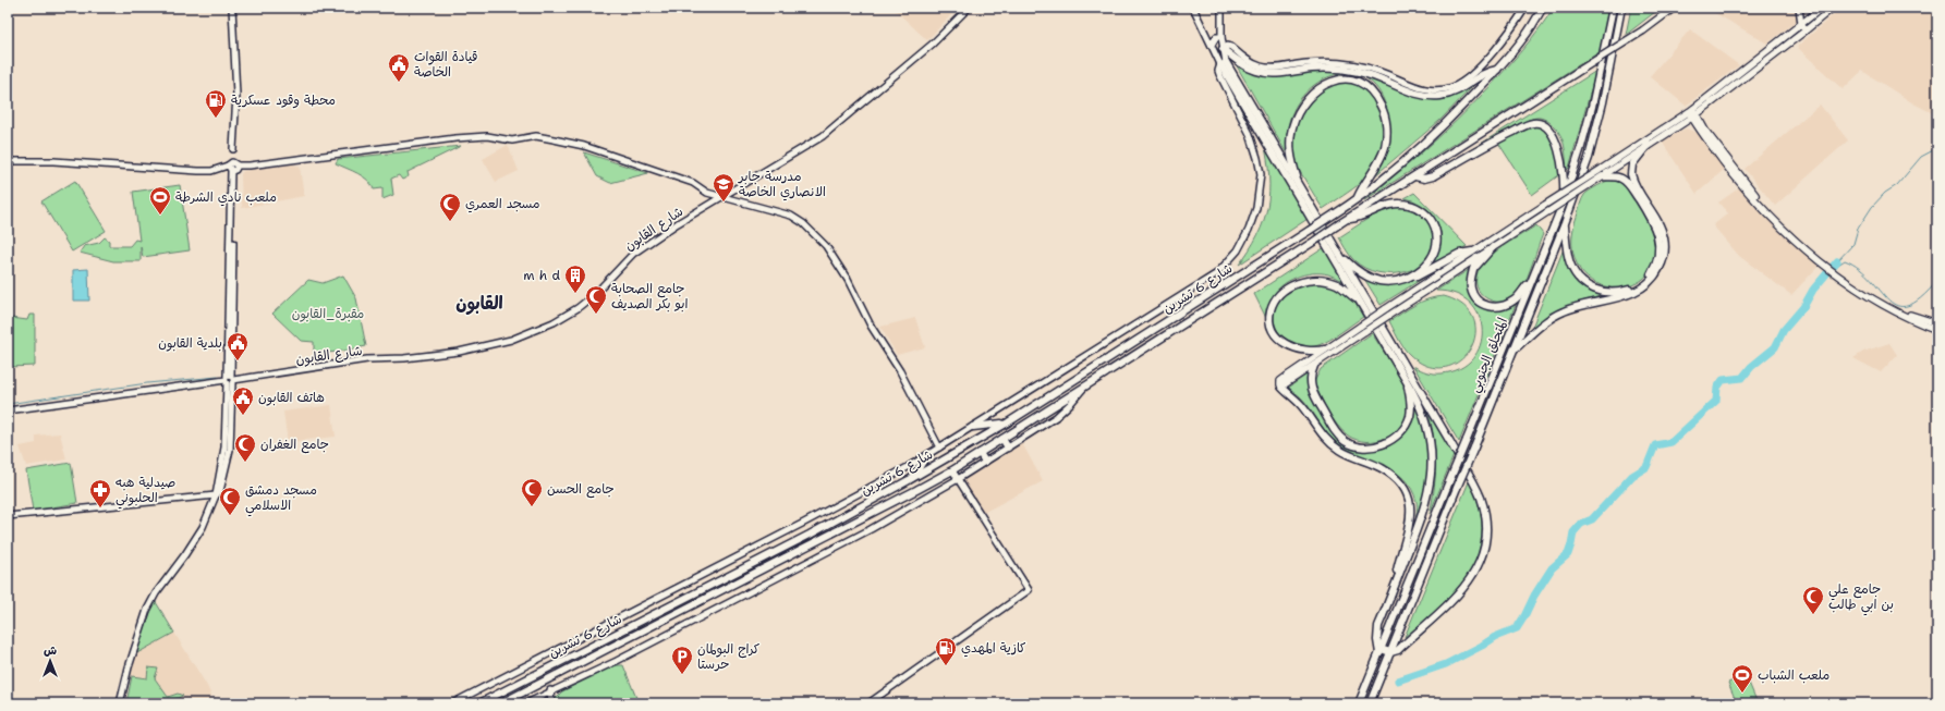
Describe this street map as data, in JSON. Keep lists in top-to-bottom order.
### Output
{
  "streets": {
    "highway": ["شارع 6 تشرين", "المتحلق الجنوبي"],
    "main road": ["شارع القابون"]
  },
  "districts": ["القابون"],
  "parks": ["مقبرة_القابون"],
  "places": {
    "public building": ["قيادة القوات الخاصة", "بلدية القابون", "هاتف القابون"],
    "fuel station": ["محطة وقود عسكرية", "كازية المهدي"],
    "school or university": ["مدرسة جابر الانصاري الخاصة"],
    "sports": ["ملعب نادي الشرطة", "ملعب الشباب"],
    "mosque": [
      "مسجد العمري",
      "جامع الصحابة ابو بكر الصديف",
      "جامع الغفران",
      "جامع الحسن",
      "مسجد دمشق الاسلامي",
      "جامع علي بن ابي طالب"
    ],
    "building": ["m h d"],
    "pharmacy": ["صيدلية هبه الحلبوني"],
    "parking": ["كراج البولمان حرستا"]
  },
  "north": "top"
}
